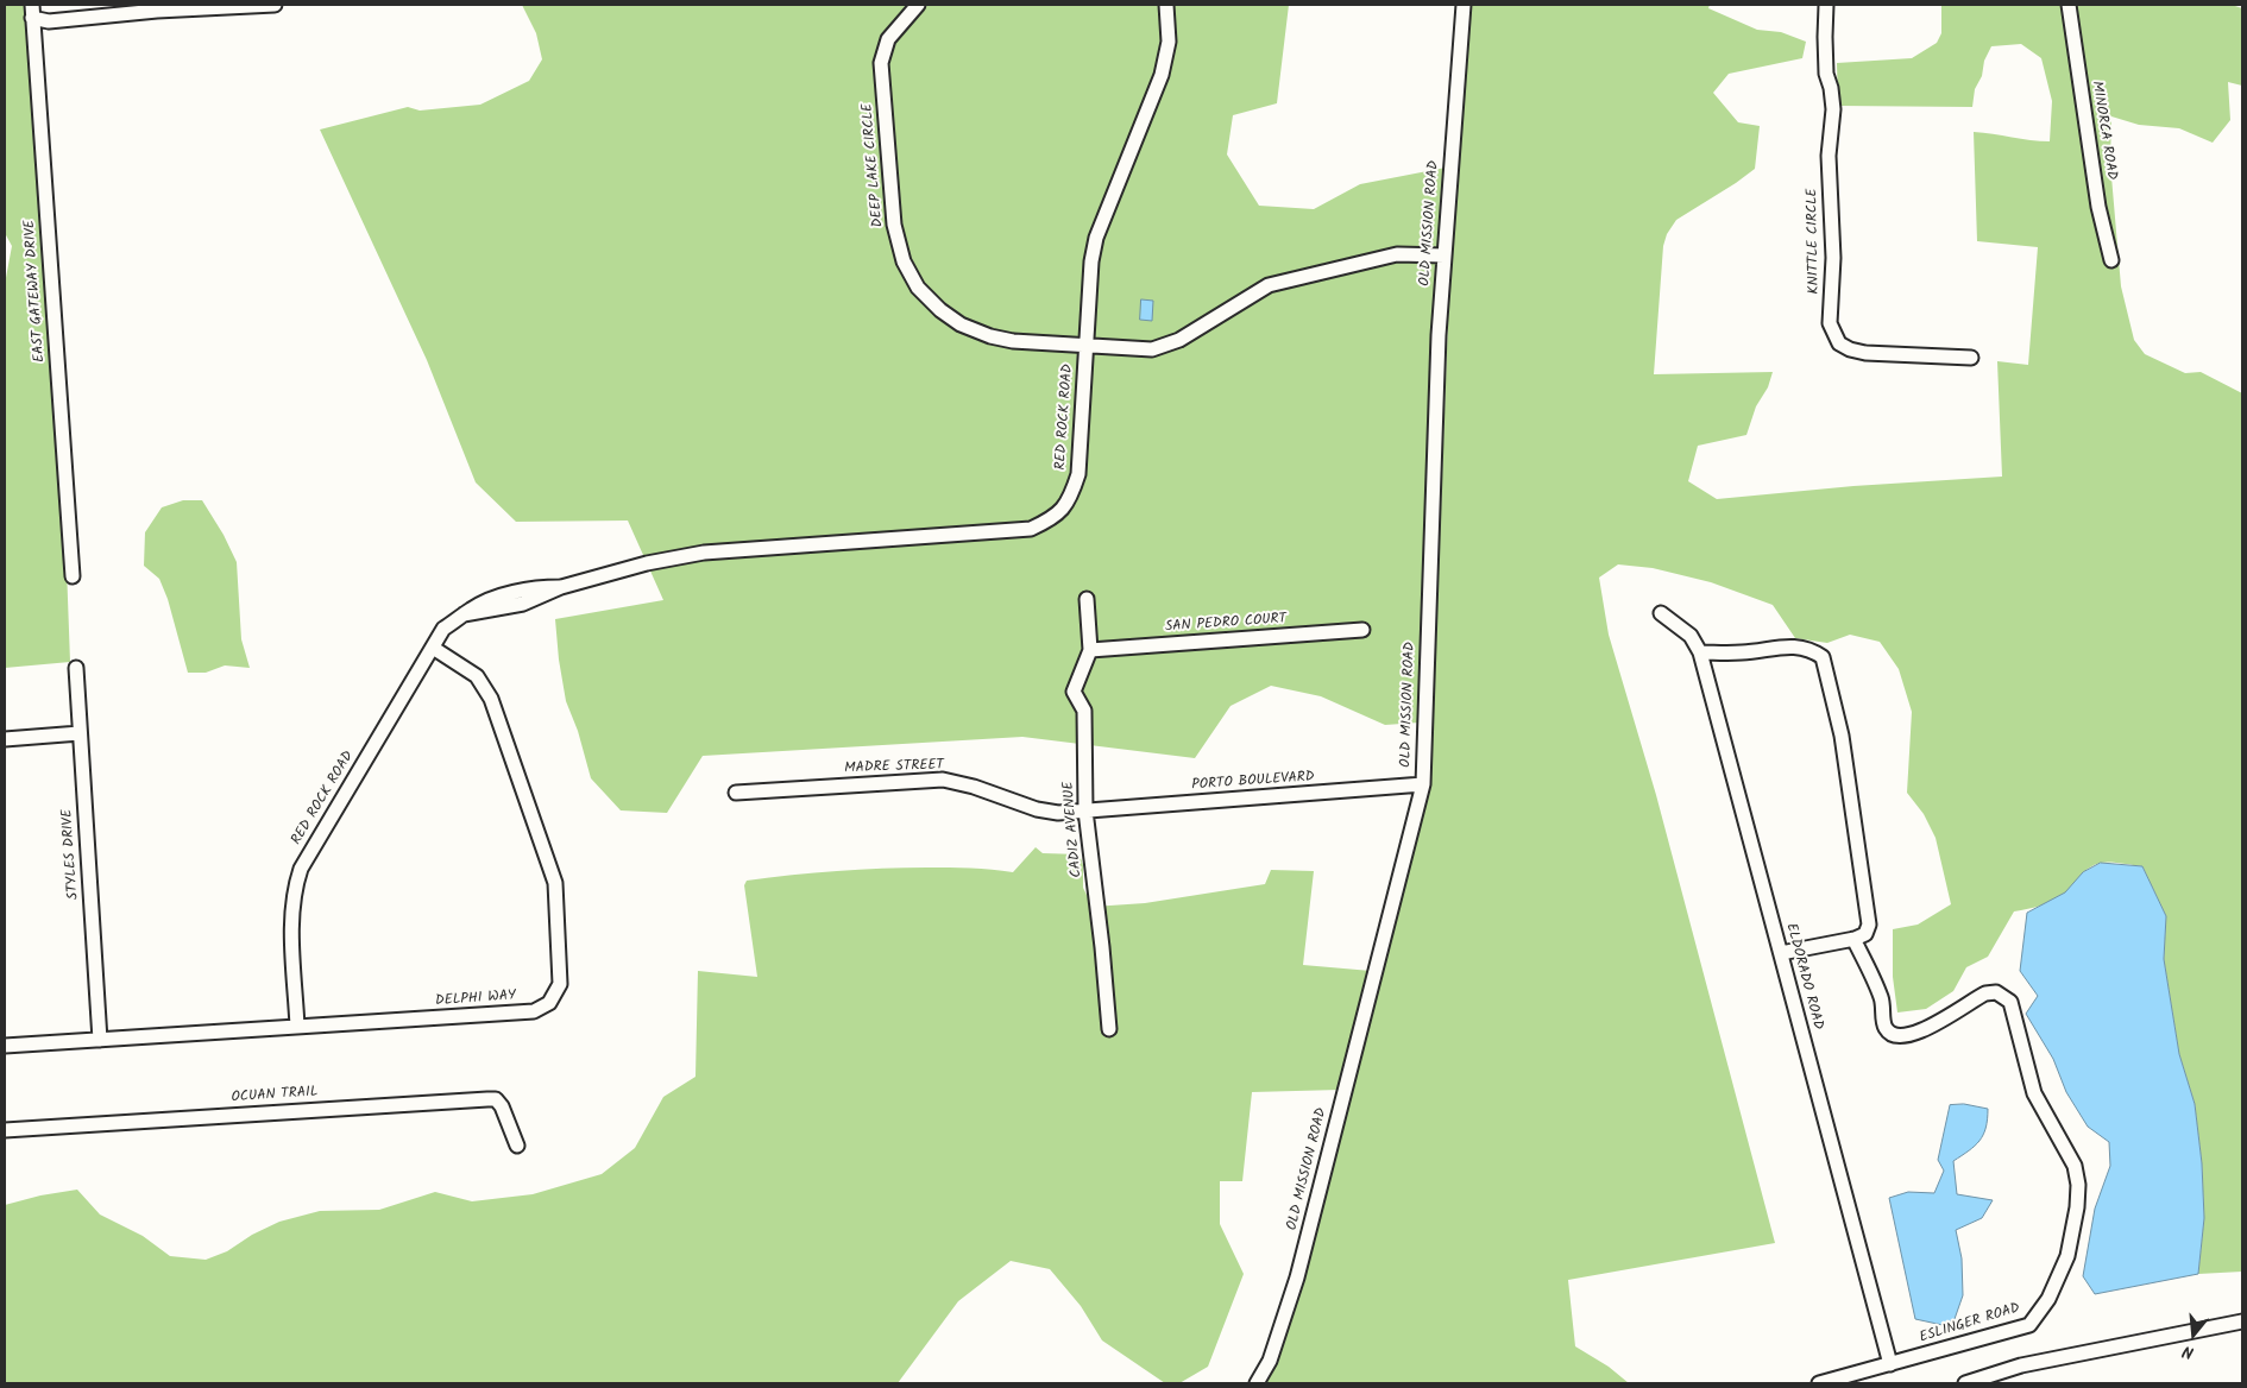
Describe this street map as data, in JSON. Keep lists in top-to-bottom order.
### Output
{
  "streets": {
    "street": [
      "MINORCA ROAD",
      "DEEP LAKE CIRCLE",
      "OLD MISSION ROAD",
      "KNITTLE CIRCLE",
      "EAST GATEWAY DRIVE",
      "RED ROCK ROAD",
      "SAN PEDRO COURT",
      "MADRE STREET",
      "PORTO BOULEVARD",
      "CADIZ AVENUE",
      "STYLES DRIVE",
      "ELDORADO ROAD",
      "DELPHI WAY",
      "OCUAN TRAIL",
      "ESLINGER ROAD"
    ]
  },
  "crossings": [
    ["DEEP LAKE CIRCLE", "OLD MISSION ROAD"],
    ["DEEP LAKE CIRCLE", "RED ROCK ROAD"],
    ["OLD MISSION ROAD", "PORTO BOULEVARD"],
    ["RED ROCK ROAD", "DELPHI WAY"],
    ["SAN PEDRO COURT", "CADIZ AVENUE"],
    ["MADRE STREET", "PORTO BOULEVARD"],
    ["MADRE STREET", "CADIZ AVENUE"],
    ["PORTO BOULEVARD", "CADIZ AVENUE"],
    ["STYLES DRIVE", "DELPHI WAY"],
    ["ELDORADO ROAD", "ESLINGER ROAD"]
  ],
  "north": "bottom"
}
